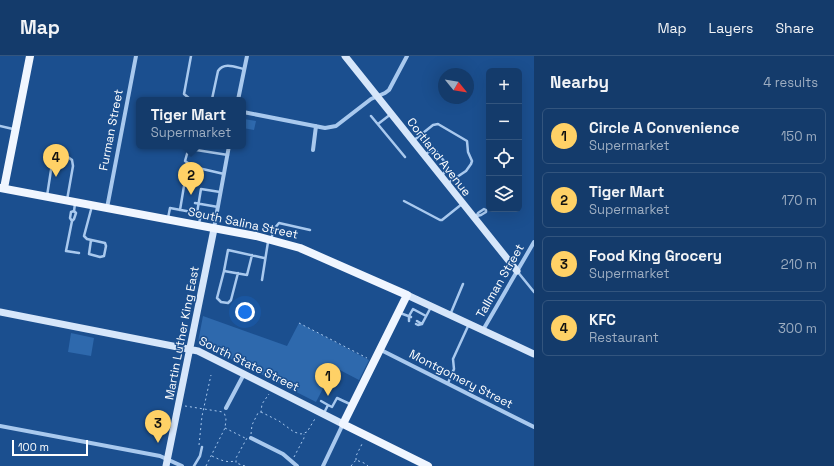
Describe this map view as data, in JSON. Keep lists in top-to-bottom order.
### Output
{
  "streets": {
    "main road": ["South Salina Street", "South State Street"],
    "street": [
      "Furman Street",
      "Cortland Avenue",
      "Tallman Street",
      "Martin Luther King East",
      "Montgomery Street"
    ]
  },
  "crossings": [
    ["Furman Street", "South Salina Street"],
    ["Cortland Avenue", "Tallman Street"],
    ["South Salina Street", "Tallman Street"],
    ["South Salina Street", "Martin Luther King East"],
    ["Martin Luther King East", "South State Street"]
  ],
  "scale_bar": "100 m",
  "north": "bottom right",
  "page": {
    "header": "Map",
    "nav": ["Map", "Layers", "Share"],
    "heading": ["Nearby", "4 results"],
    "map_buttons": ["+", "−"],
    "popup": ["Tiger Mart", "Supermarket"],
    "list": [
      {
        "mark": "1",
        "name": "Circle A Convenience",
        "note": "Supermarket",
        "value": "150 m"
      },
      {
        "mark": "2",
        "name": "Tiger Mart",
        "note": "Supermarket",
        "value": "170 m"
      },
      {
        "mark": "3",
        "name": "Food King Grocery",
        "note": "Supermarket",
        "value": "210 m"
      },
      {
        "mark": "4",
        "name": "KFC",
        "note": "Restaurant",
        "value": "300 m"
      }
    ],
    "pins": [
      "4",
      "2",
      "1",
      "3"
    ],
    "scale": "100 m"
  }
}
